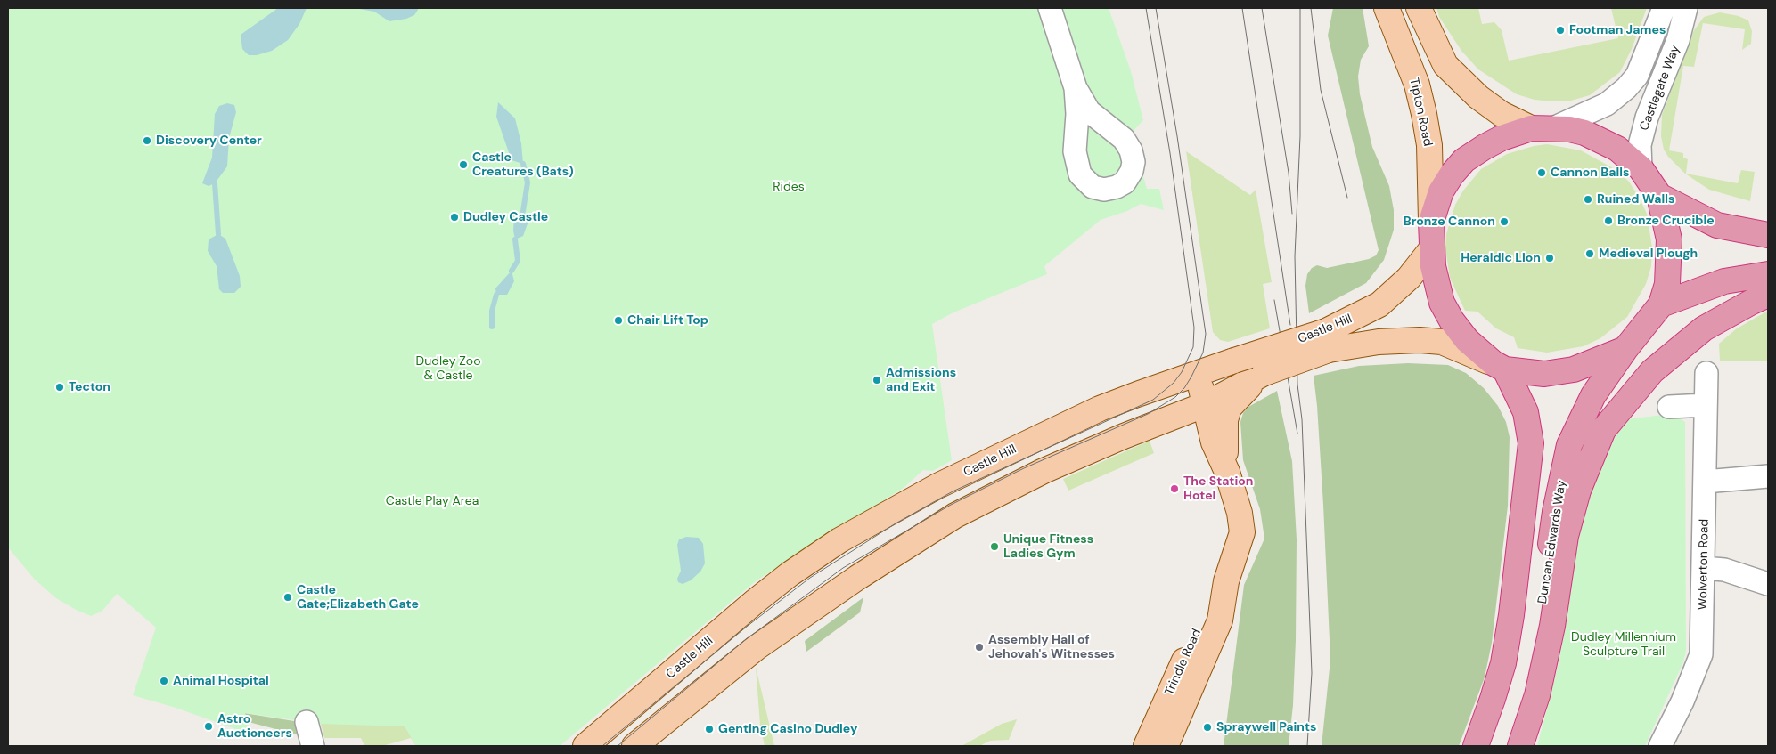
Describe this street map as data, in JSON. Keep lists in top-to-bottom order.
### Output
{
  "streets": {
    "highway": ["Duncan Edwards Way"],
    "main road": ["Tipton Road", "Castle Hill", "Trindle Road"],
    "street": ["Castlegate Way", "Wolverton Road"]
  },
  "crossings": [
    ["Castle Hill", "Trindle Road"]
  ],
  "parks": [
    "Rides",
    "Dudley Zoo & Castle",
    "Castle Play Area",
    "Dudley Millennium Sculpture Trail"
  ],
  "places": [
    "Footman James",
    "Discovery Center",
    "Castle Creatures (Bats)",
    "Cannon Balls",
    "Ruined Walls",
    "Dudley Castle",
    "Bronze Crucible",
    "Bronze Cannon",
    "Medieval Plough",
    "Heraldic Lion",
    "Chair Lift Top",
    "Admissions and Exit",
    "Tecton",
    "The Station Hotel",
    "Unique Fitness Ladies Gym",
    "Castle Gate;Elizabeth Gate",
    "Assembly Hall of Jehovah's Witnesses",
    "Animal Hospital",
    "Astro Auctioneers",
    "Spraywell Paints",
    "Genting Casino Dudley"
  ]
}
